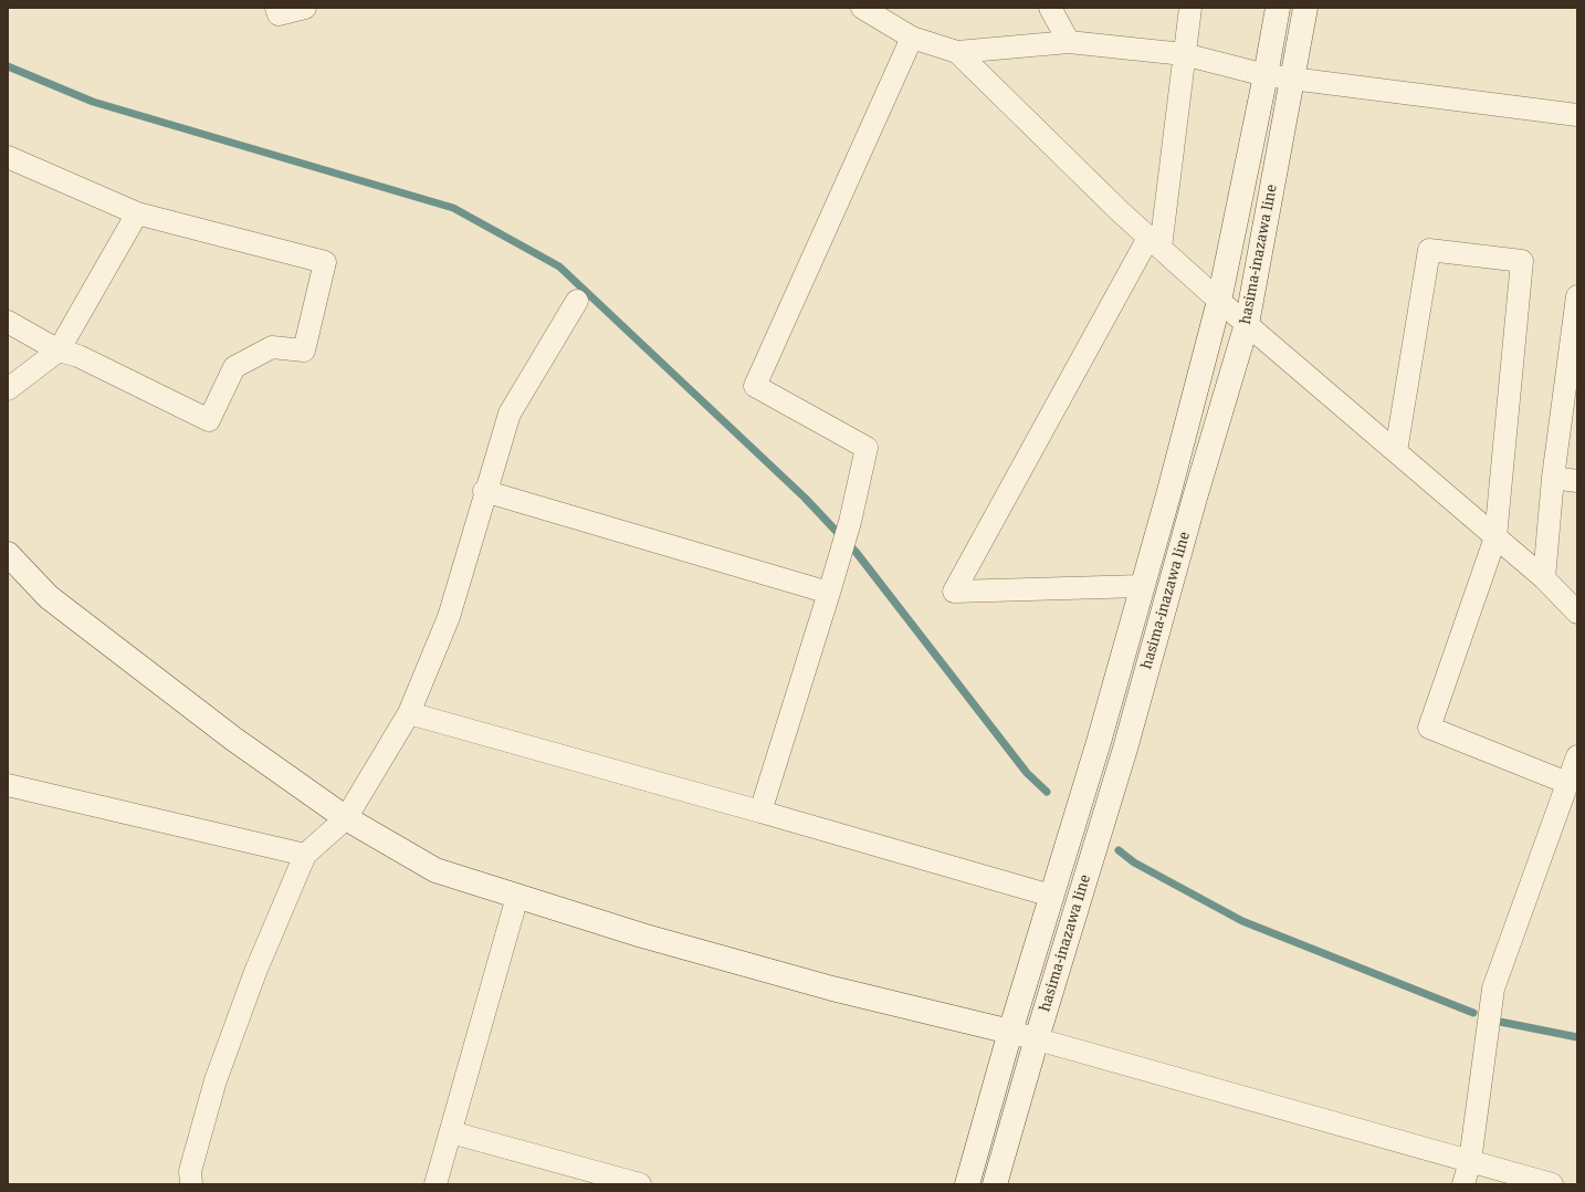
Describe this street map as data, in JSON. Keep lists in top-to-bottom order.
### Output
{
  "streets": {
    "main road": ["hasima-inazawa line"]
  }
}
